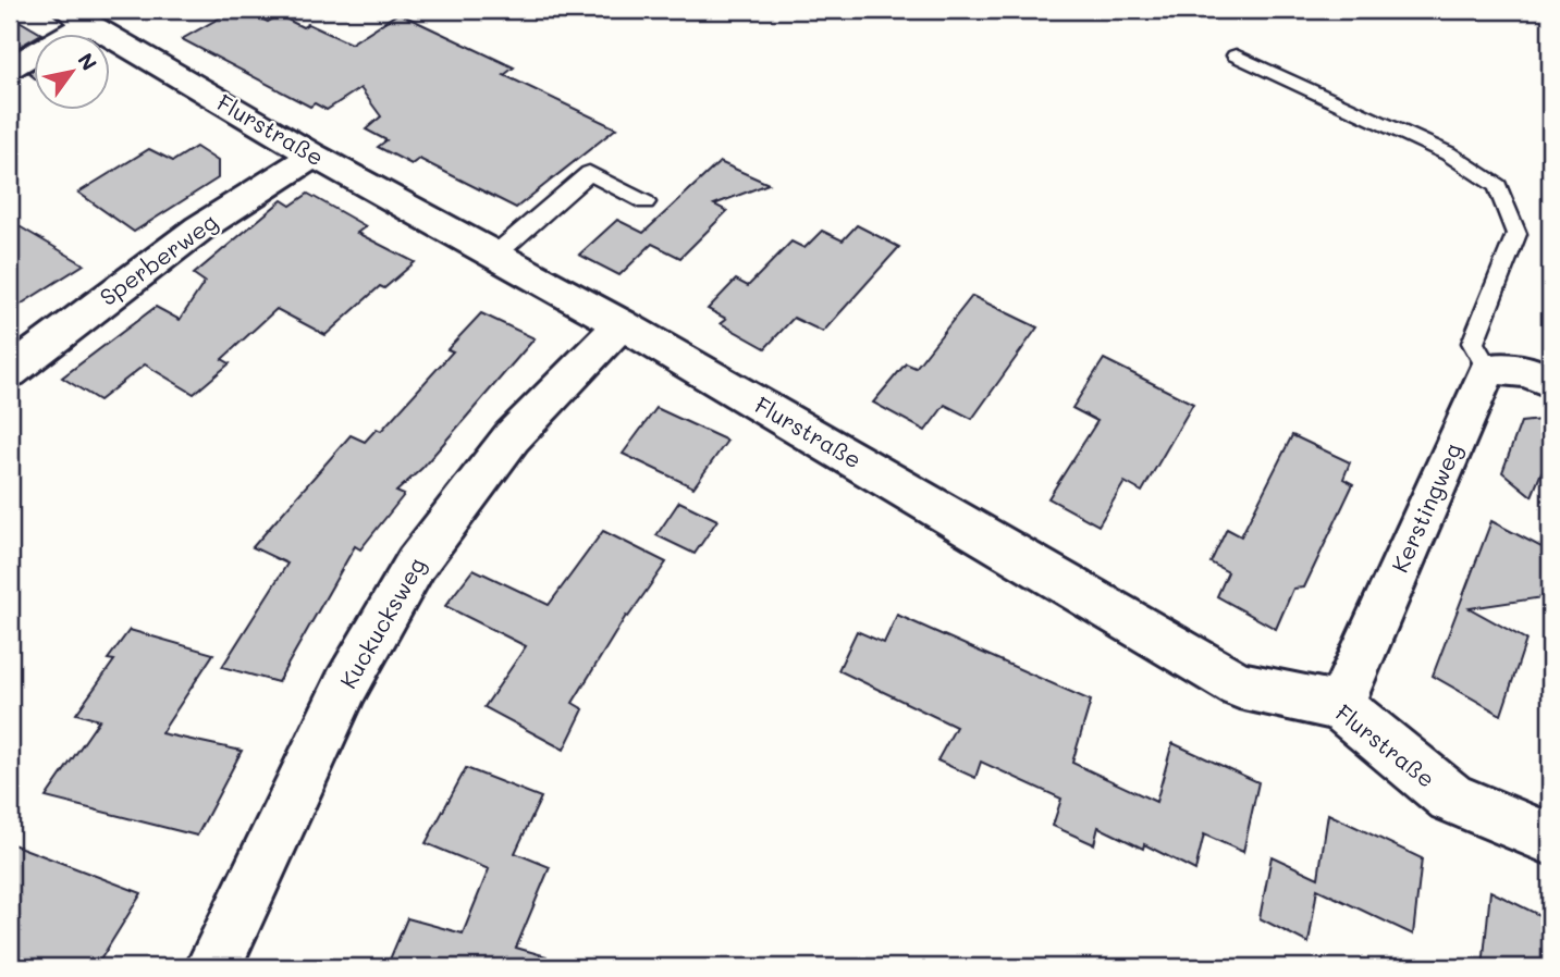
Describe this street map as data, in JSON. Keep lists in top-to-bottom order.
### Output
{
  "streets": {
    "street": [
      "Flurstraße",
      "Sperberweg",
      "Kerstingweg",
      "Kuckucksweg"
    ]
  },
  "crossings": [
    ["Flurstraße", "Sperberweg"],
    ["Flurstraße", "Kerstingweg"],
    ["Flurstraße", "Kuckucksweg"]
  ],
  "north": "top right"
}
